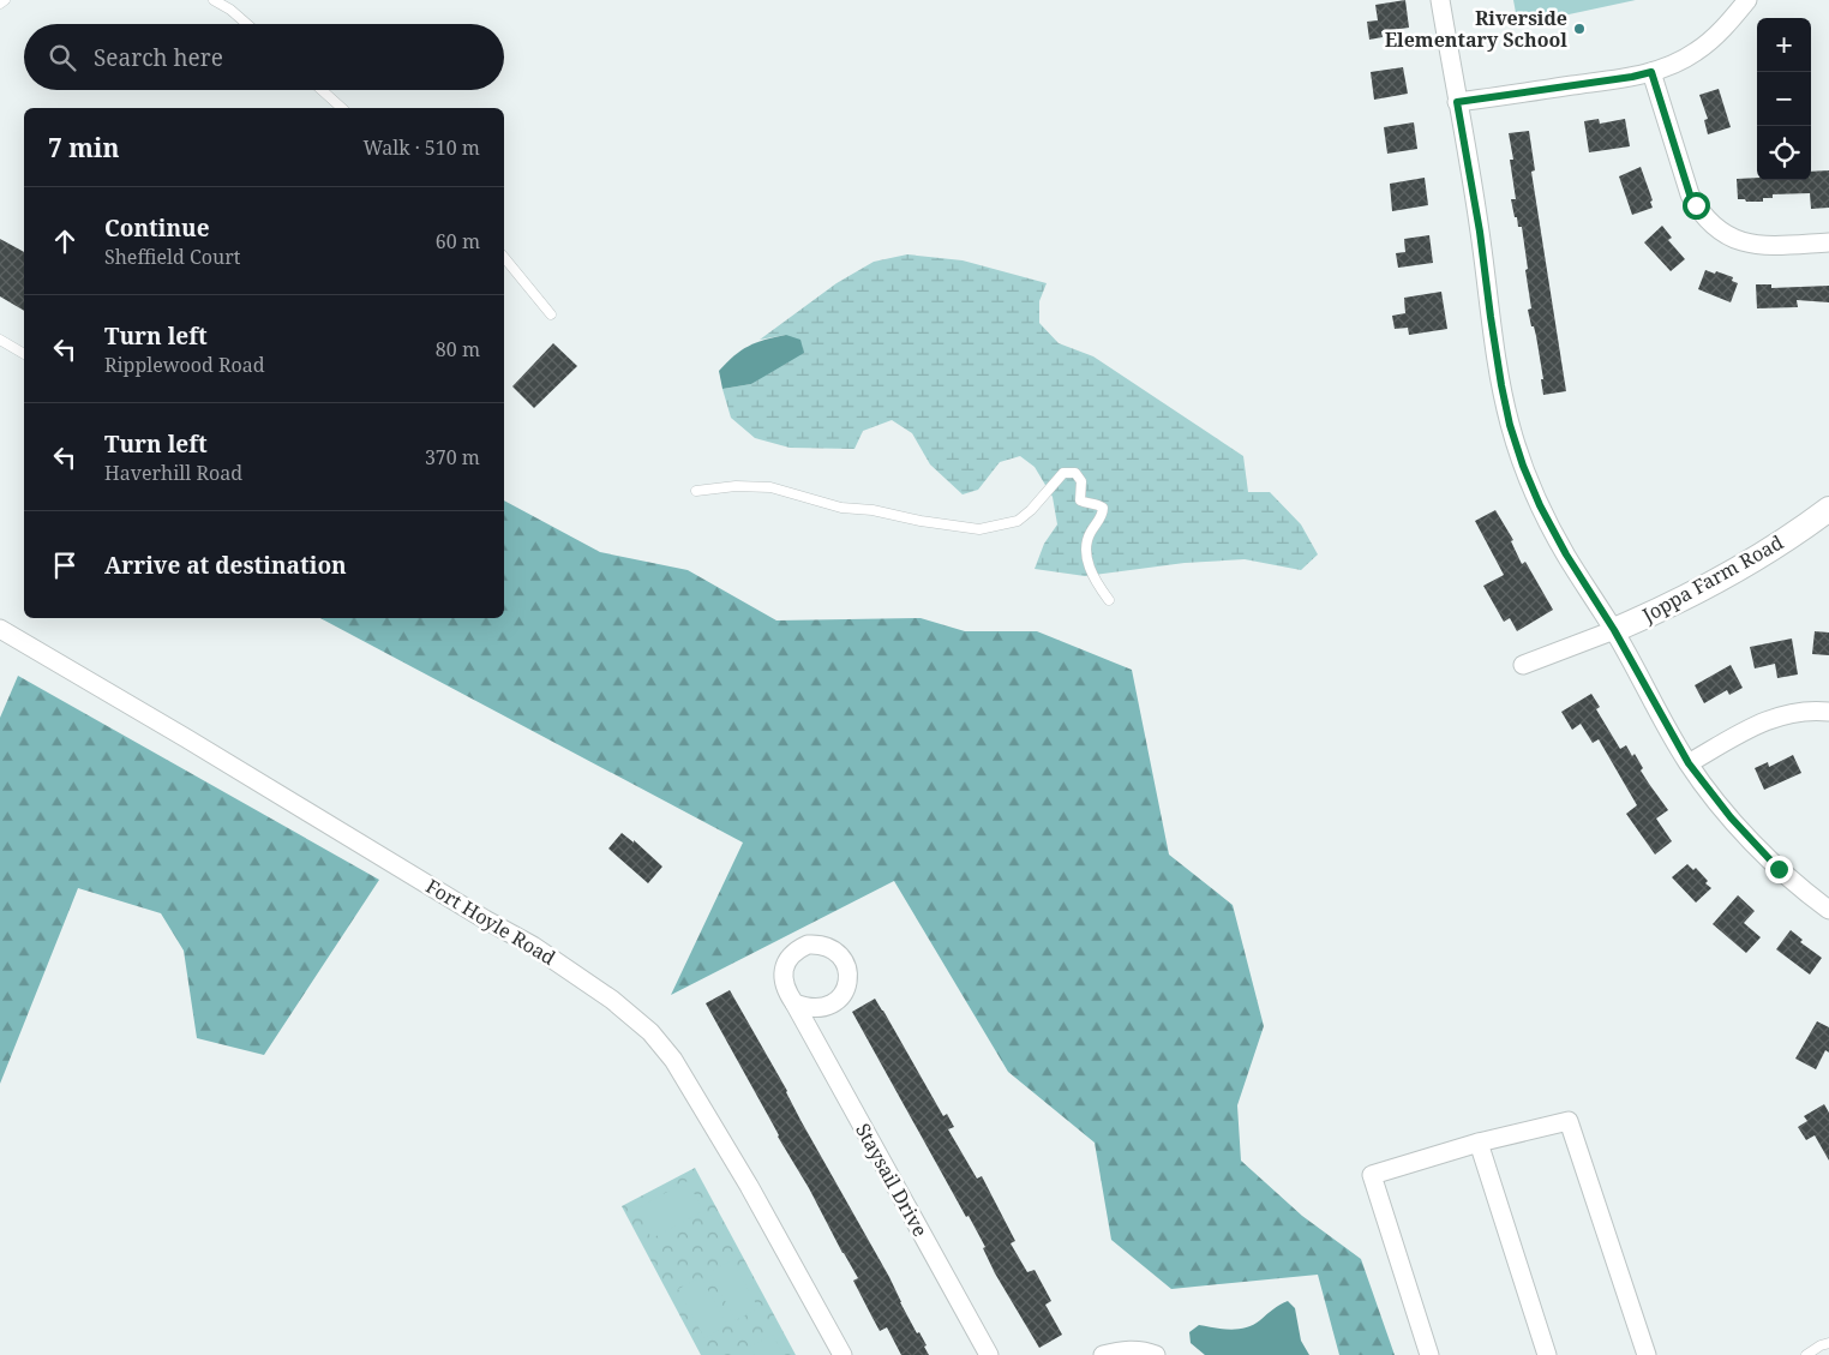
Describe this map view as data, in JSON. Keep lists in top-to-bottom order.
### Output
{
  "streets": {
    "street": ["Joppa Farm Road", "Fort Hoyle Road", "Staysail Drive"]
  },
  "places": ["Riverside Elementary School"],
  "page": {
    "map_buttons": ["+", "−"],
    "search": "Search here",
    "heading": ["7 min", "Walk · 510 m"],
    "list": [
      ["Continue", "Sheffield Court", "60 m"],
      ["Turn left", "Ripplewood Road", "80 m"],
      ["Turn left", "Haverhill Road", "370 m"],
      "Arrive at destination"
    ]
  }
}
